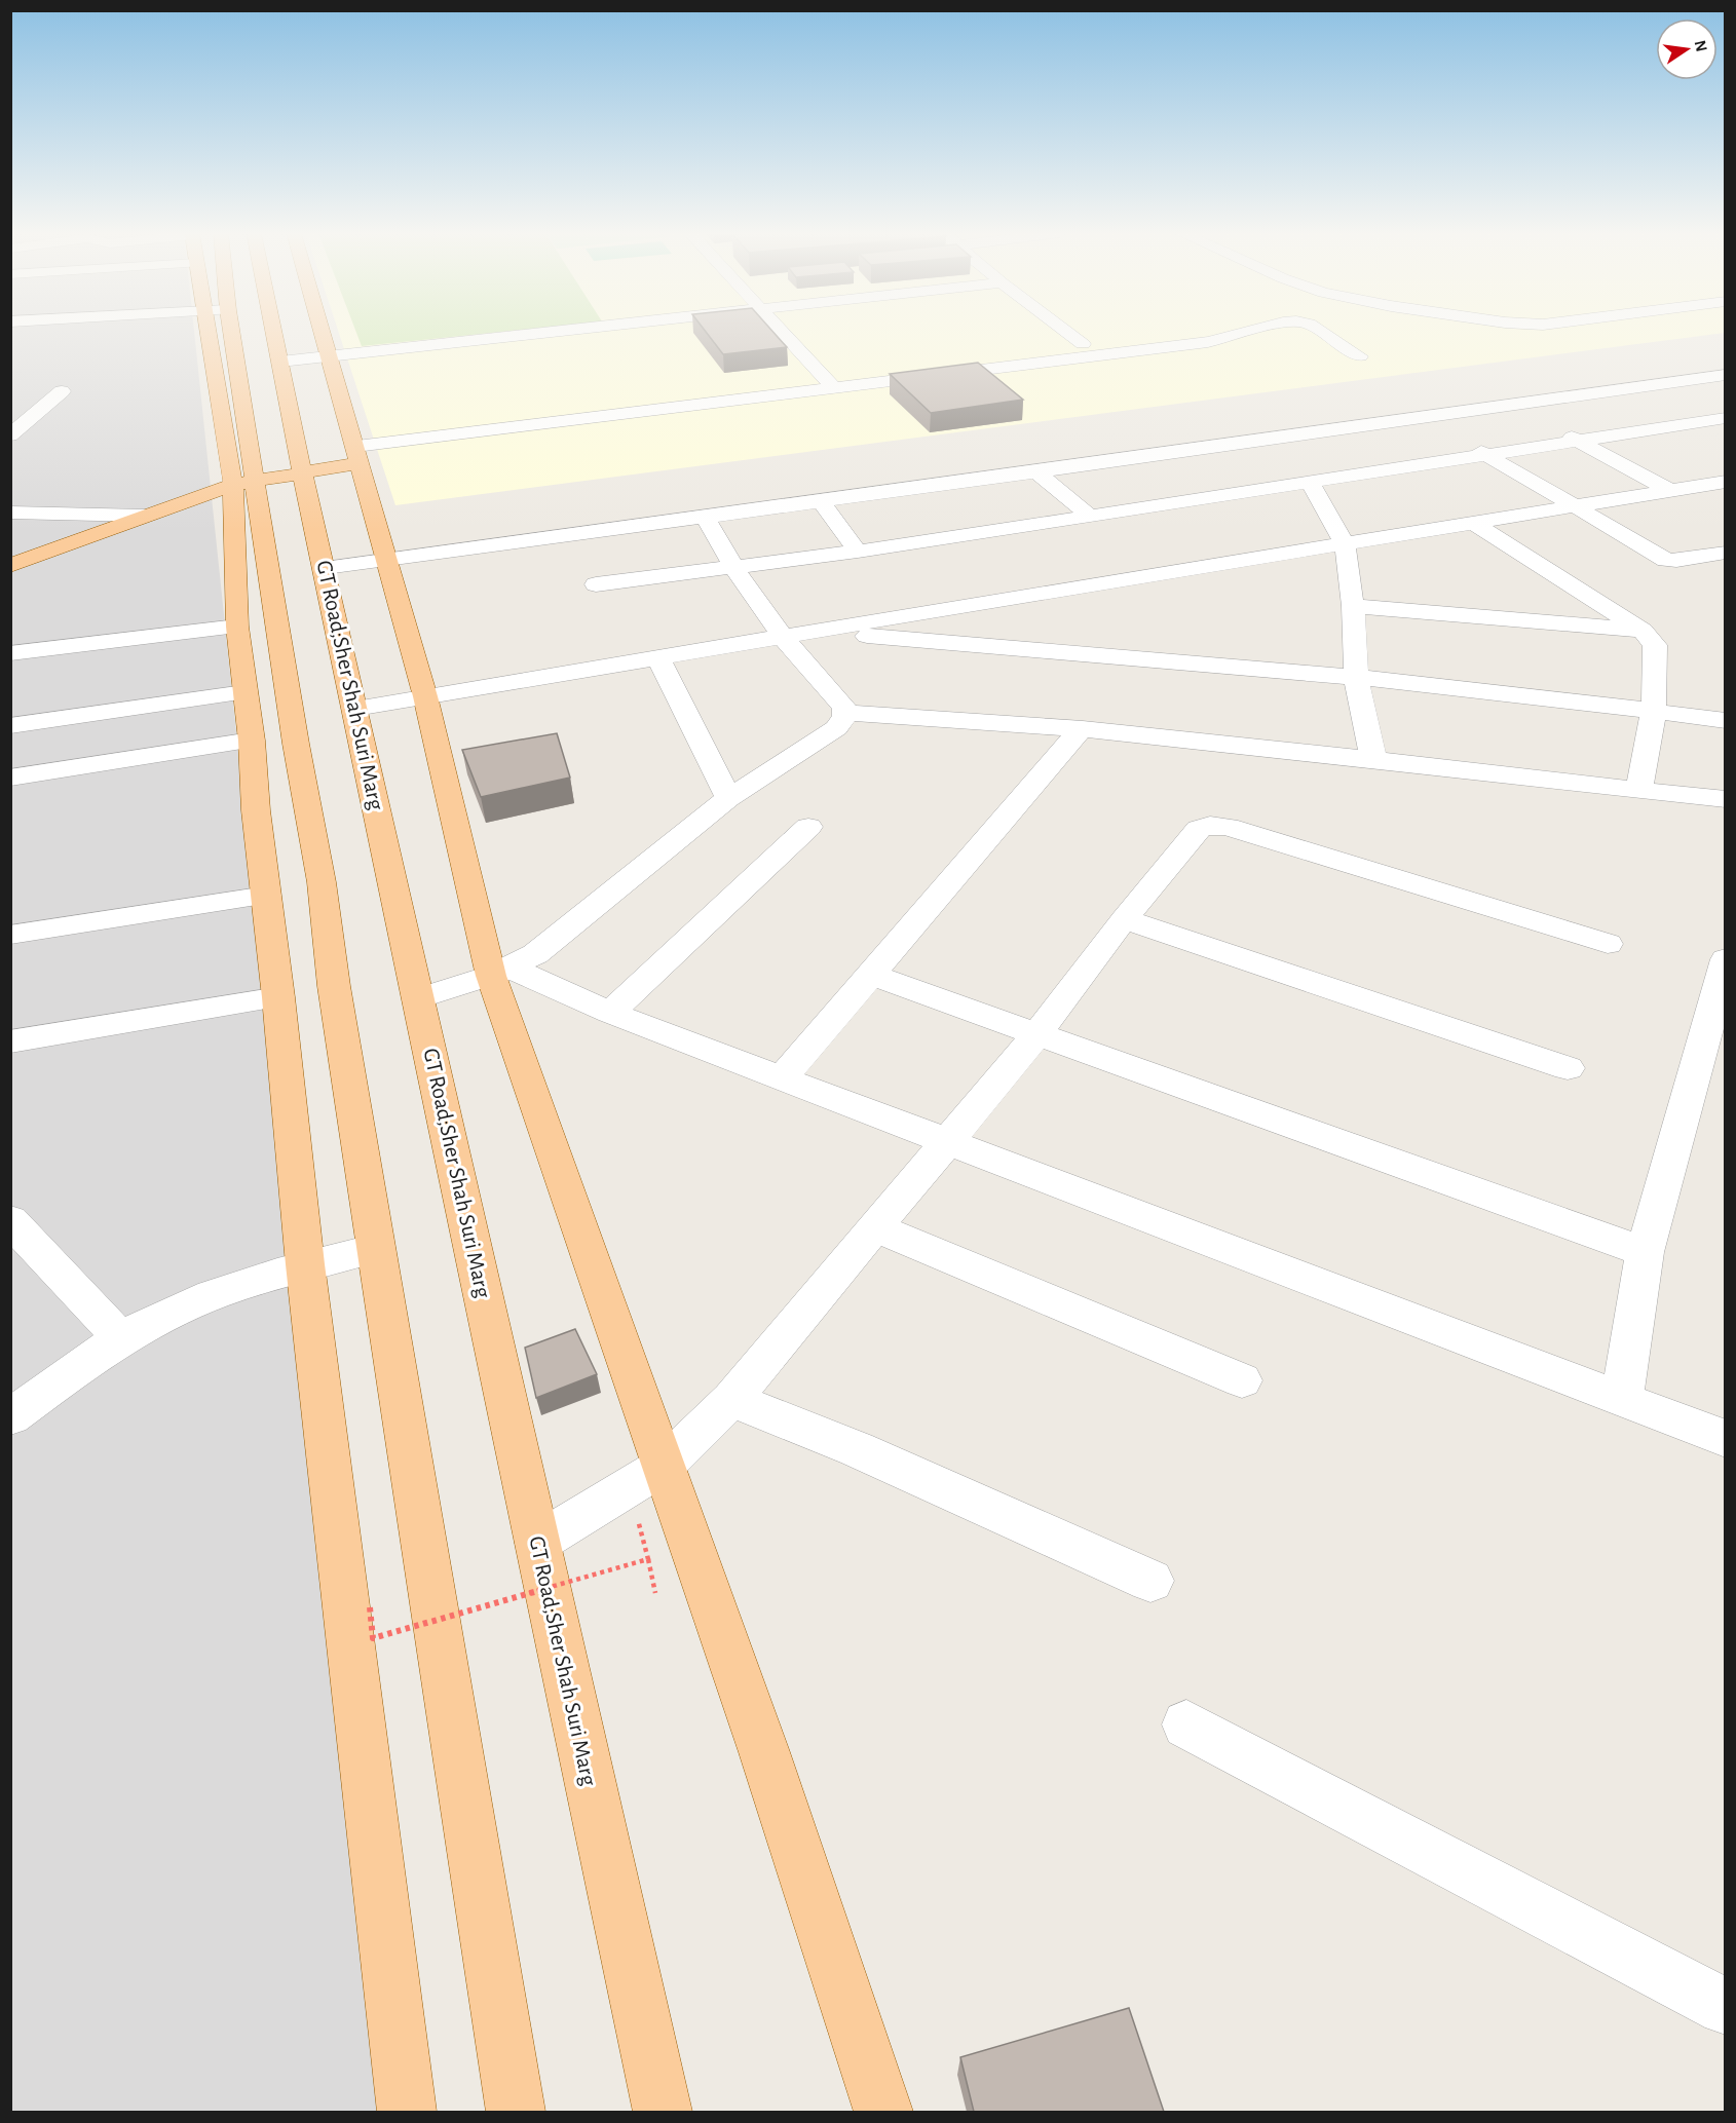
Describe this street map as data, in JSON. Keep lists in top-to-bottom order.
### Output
{
  "streets": {
    "main road": ["GT Road;Sher Shah Suri Marg"]
  },
  "north": "right"
}
